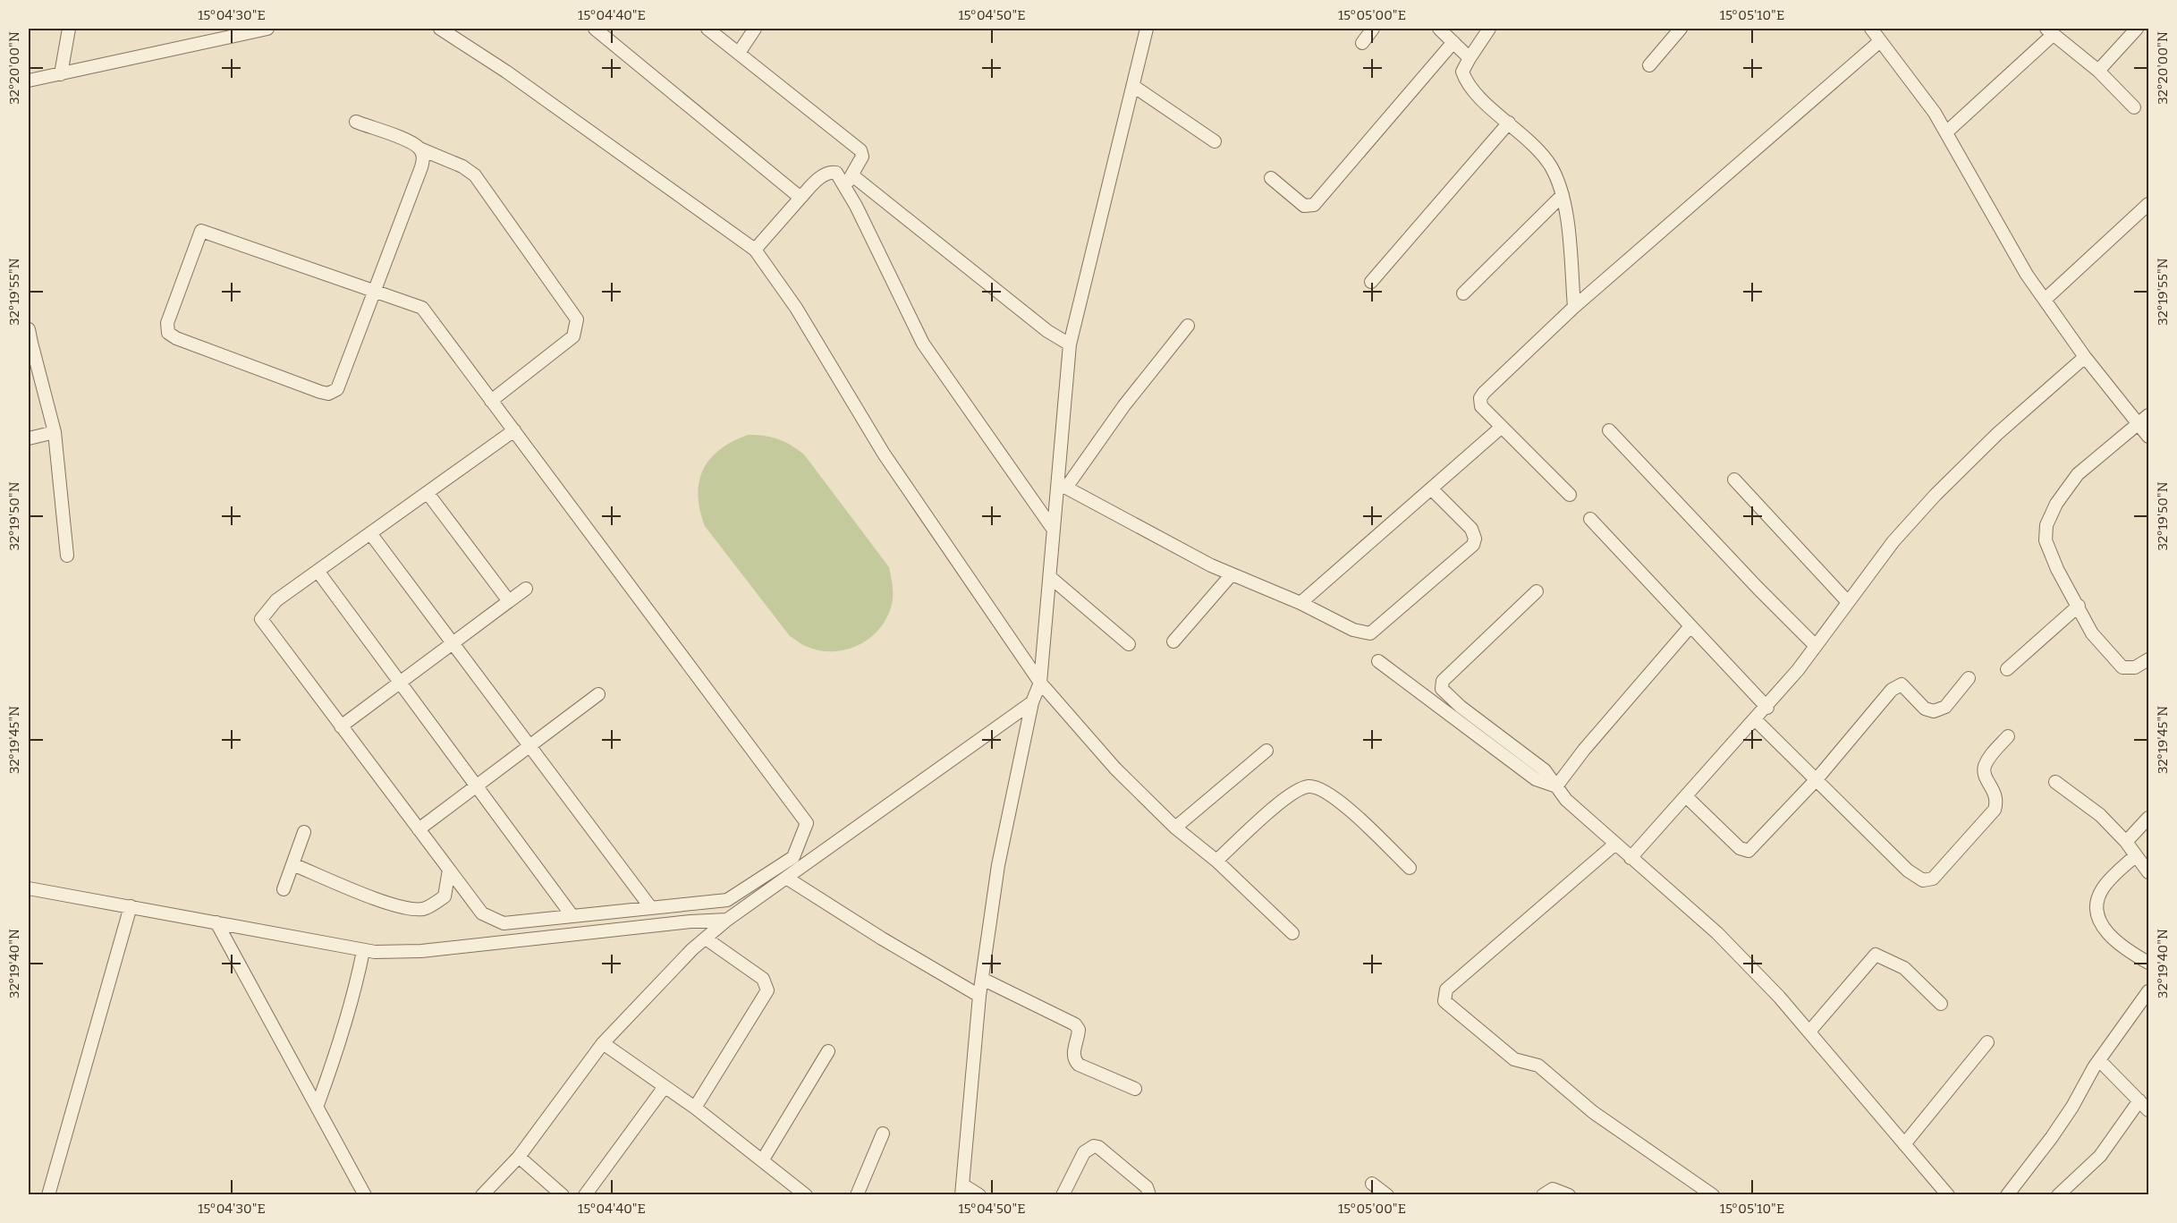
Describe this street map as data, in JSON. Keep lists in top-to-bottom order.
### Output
{
  "coordinates": [
    "15°04'30\"E",
    "15°04'40\"E",
    "15°04'50\"E",
    "15°05'00\"E",
    "15°05'10\"E",
    "32°20'00\"N",
    "32°19'55\"N",
    "32°19'50\"N",
    "32°19'45\"N",
    "32°19'40\"N"
  ]
}
